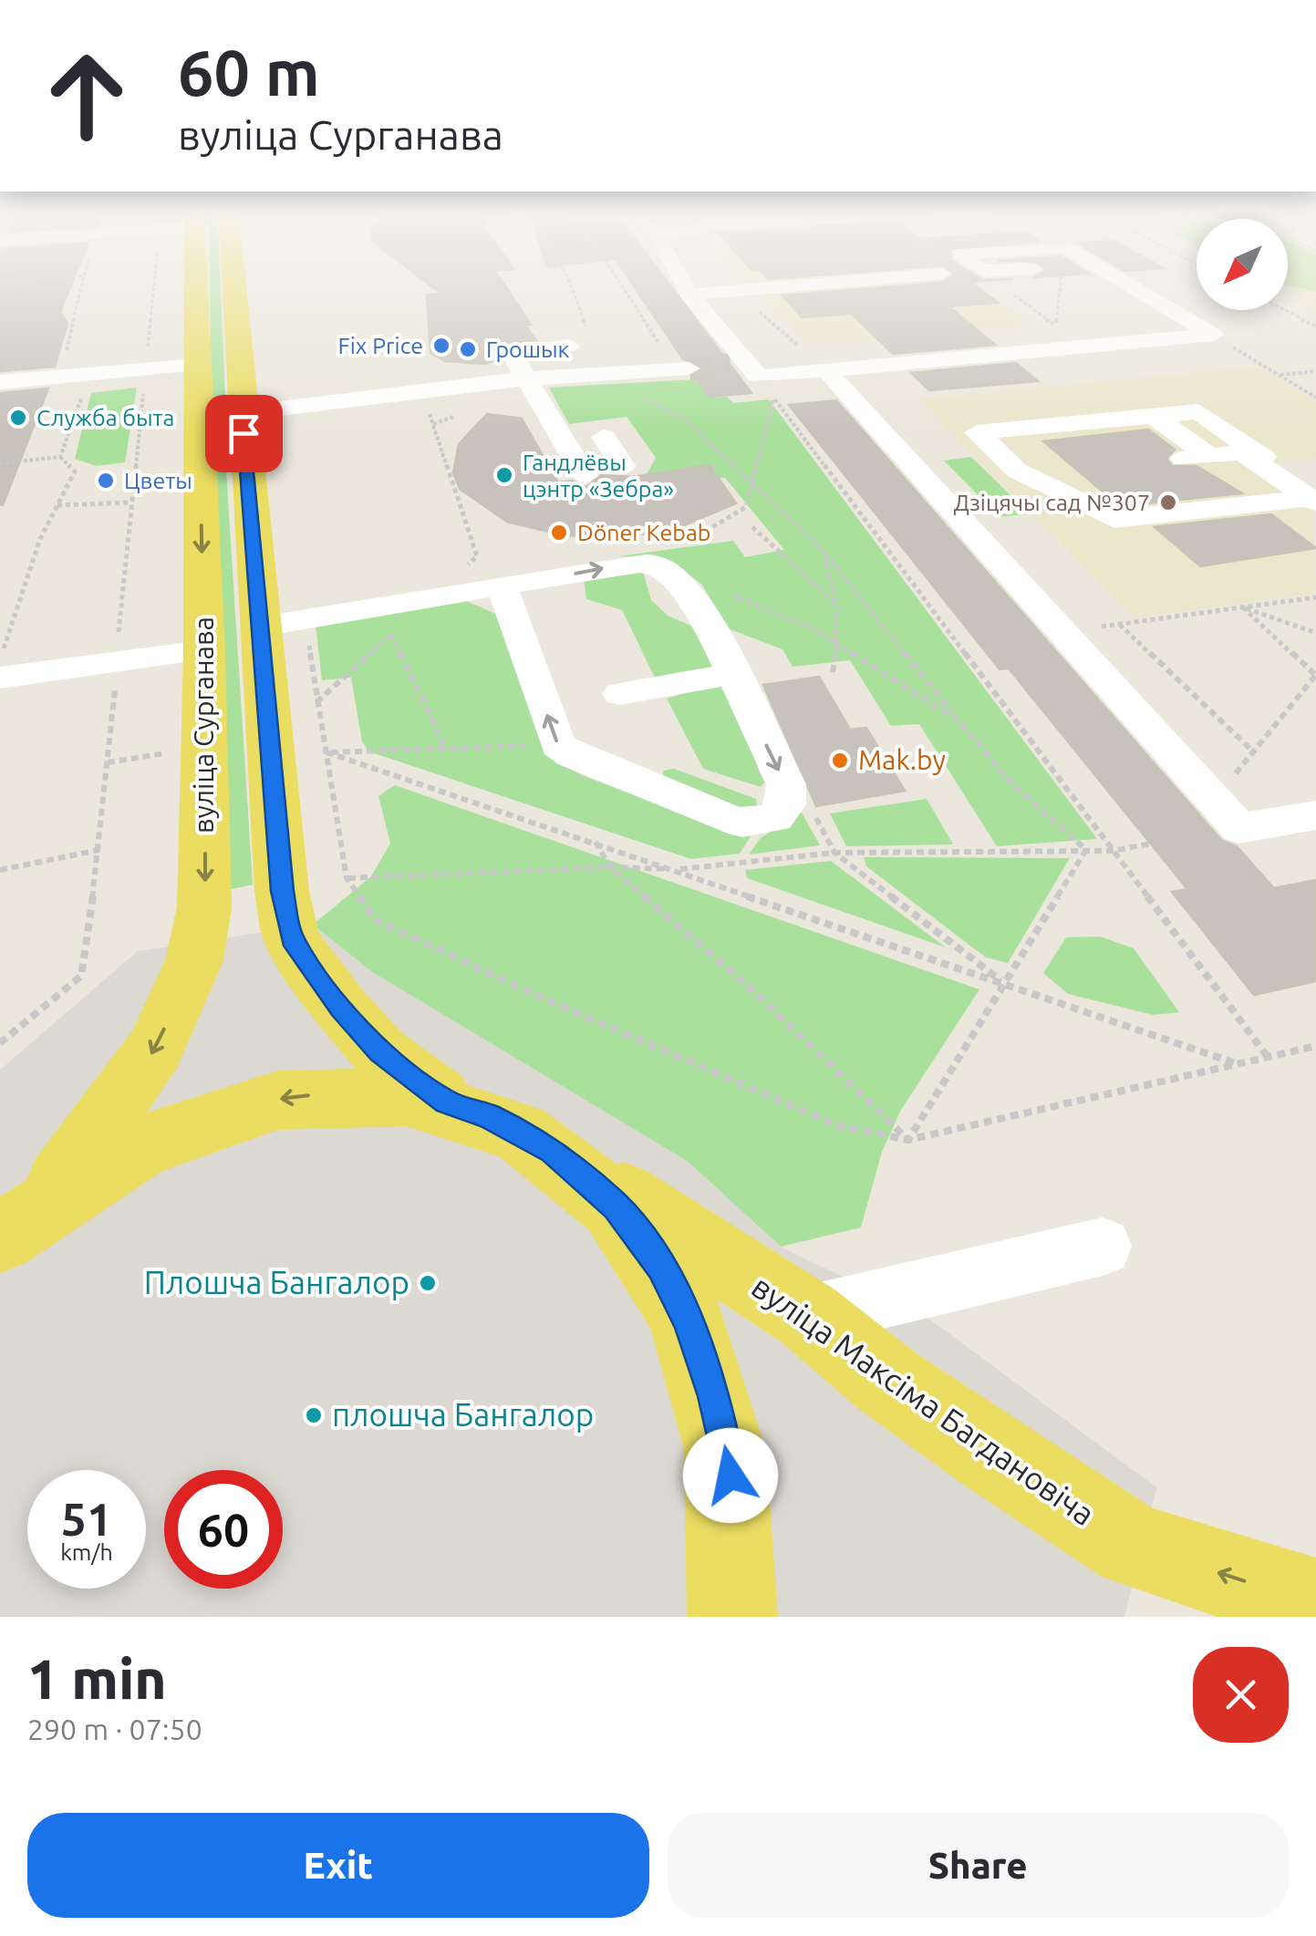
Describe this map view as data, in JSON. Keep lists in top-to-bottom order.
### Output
{
  "streets": {
    "main road": ["вуліца Сурганава", "вуліца Максіма Багдановіча"]
  },
  "one_way": ["вуліца Максіма Багдановіча"],
  "places": [
    "Fix Price",
    "Грошык",
    "Служба быта",
    "Гандлёвы цэнтр «Зебра»",
    "Цветы",
    "Дзіцячы сад №307",
    "Döner Kebab",
    "Mak.by",
    "Плошча Бангалор",
    "плошча Бангалор"
  ],
  "north": "bottom left",
  "page": {
    "turn": ["60 m", "вуліца Сурганава"],
    "speed": "51 km/h",
    "limit": "60",
    "heading": ["1 min", "290 m · 07:50"],
    "buttons": ["Exit", "Share"]
  }
}
